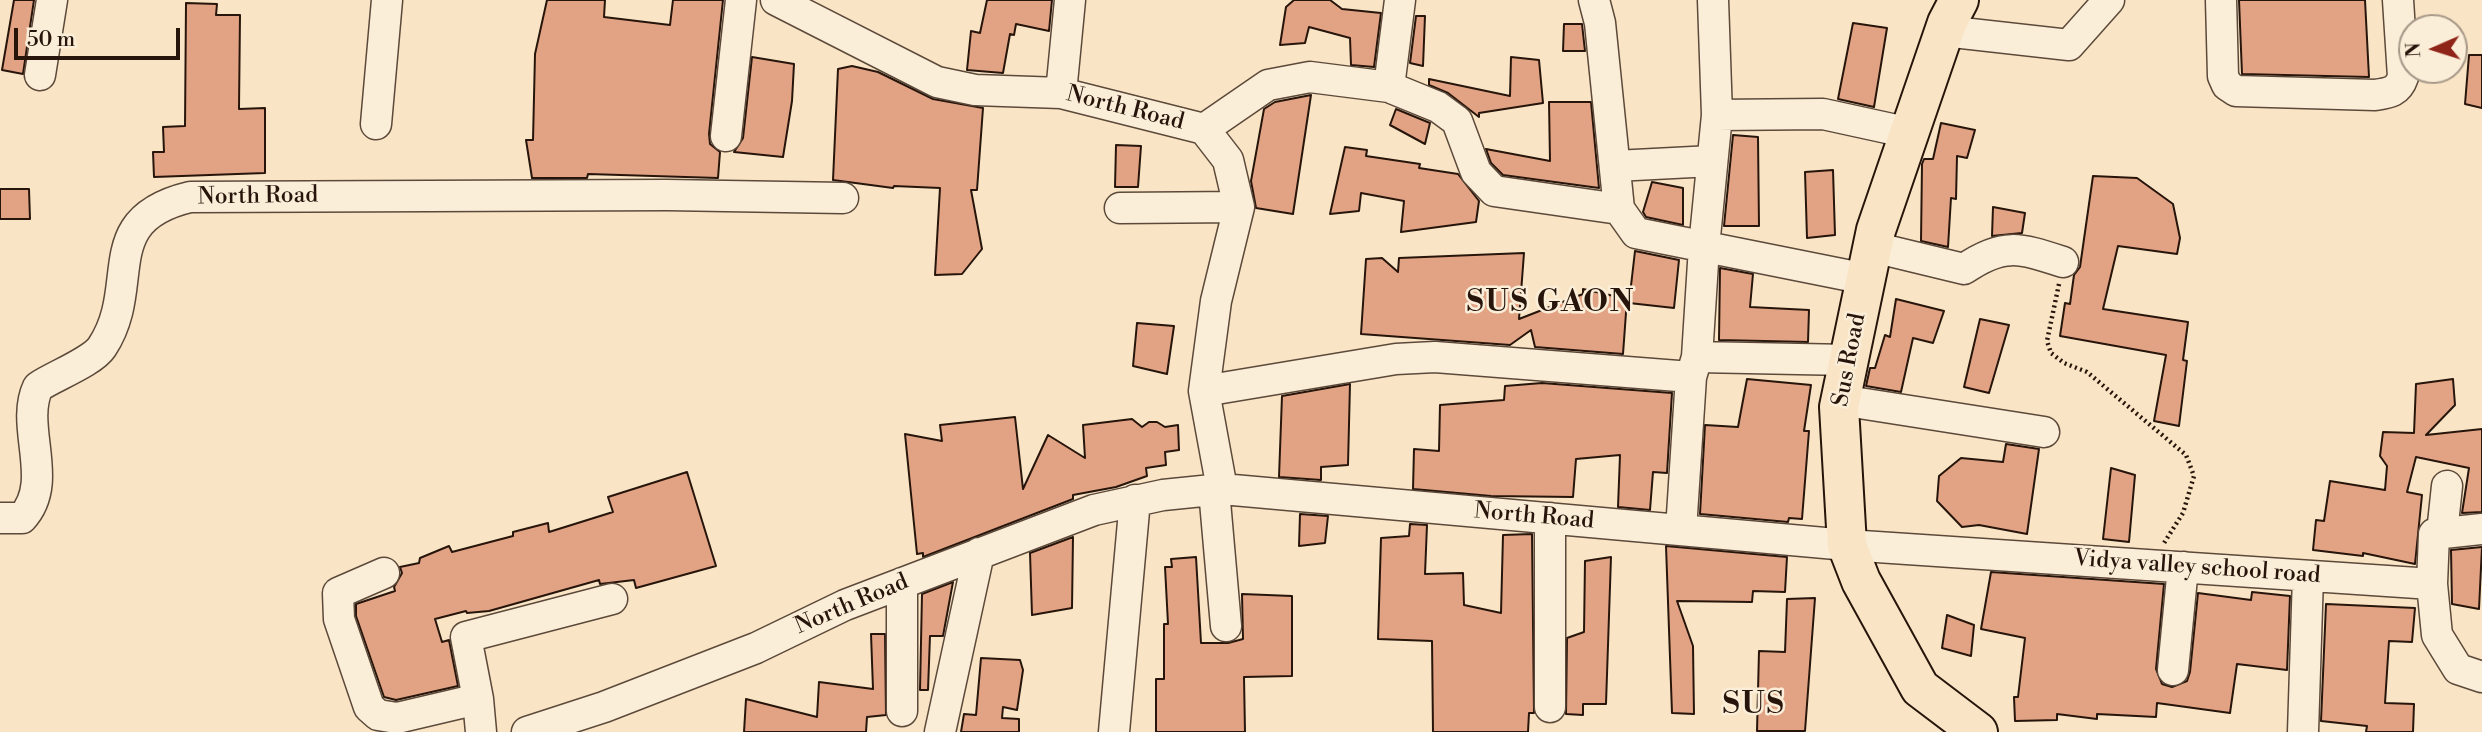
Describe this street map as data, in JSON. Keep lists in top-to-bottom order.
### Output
{
  "streets": {
    "main road": ["Sus Road"],
    "street": ["North Road", "Vidya valley school road"]
  },
  "crossings": [
    ["North Road", "Sus Road"],
    ["North Road", "Vidya valley school road"],
    ["Sus Road", "Vidya valley school road"]
  ],
  "districts": ["SUS GAON", "SUS"],
  "scale_bar": "50 m",
  "north": "left"
}
